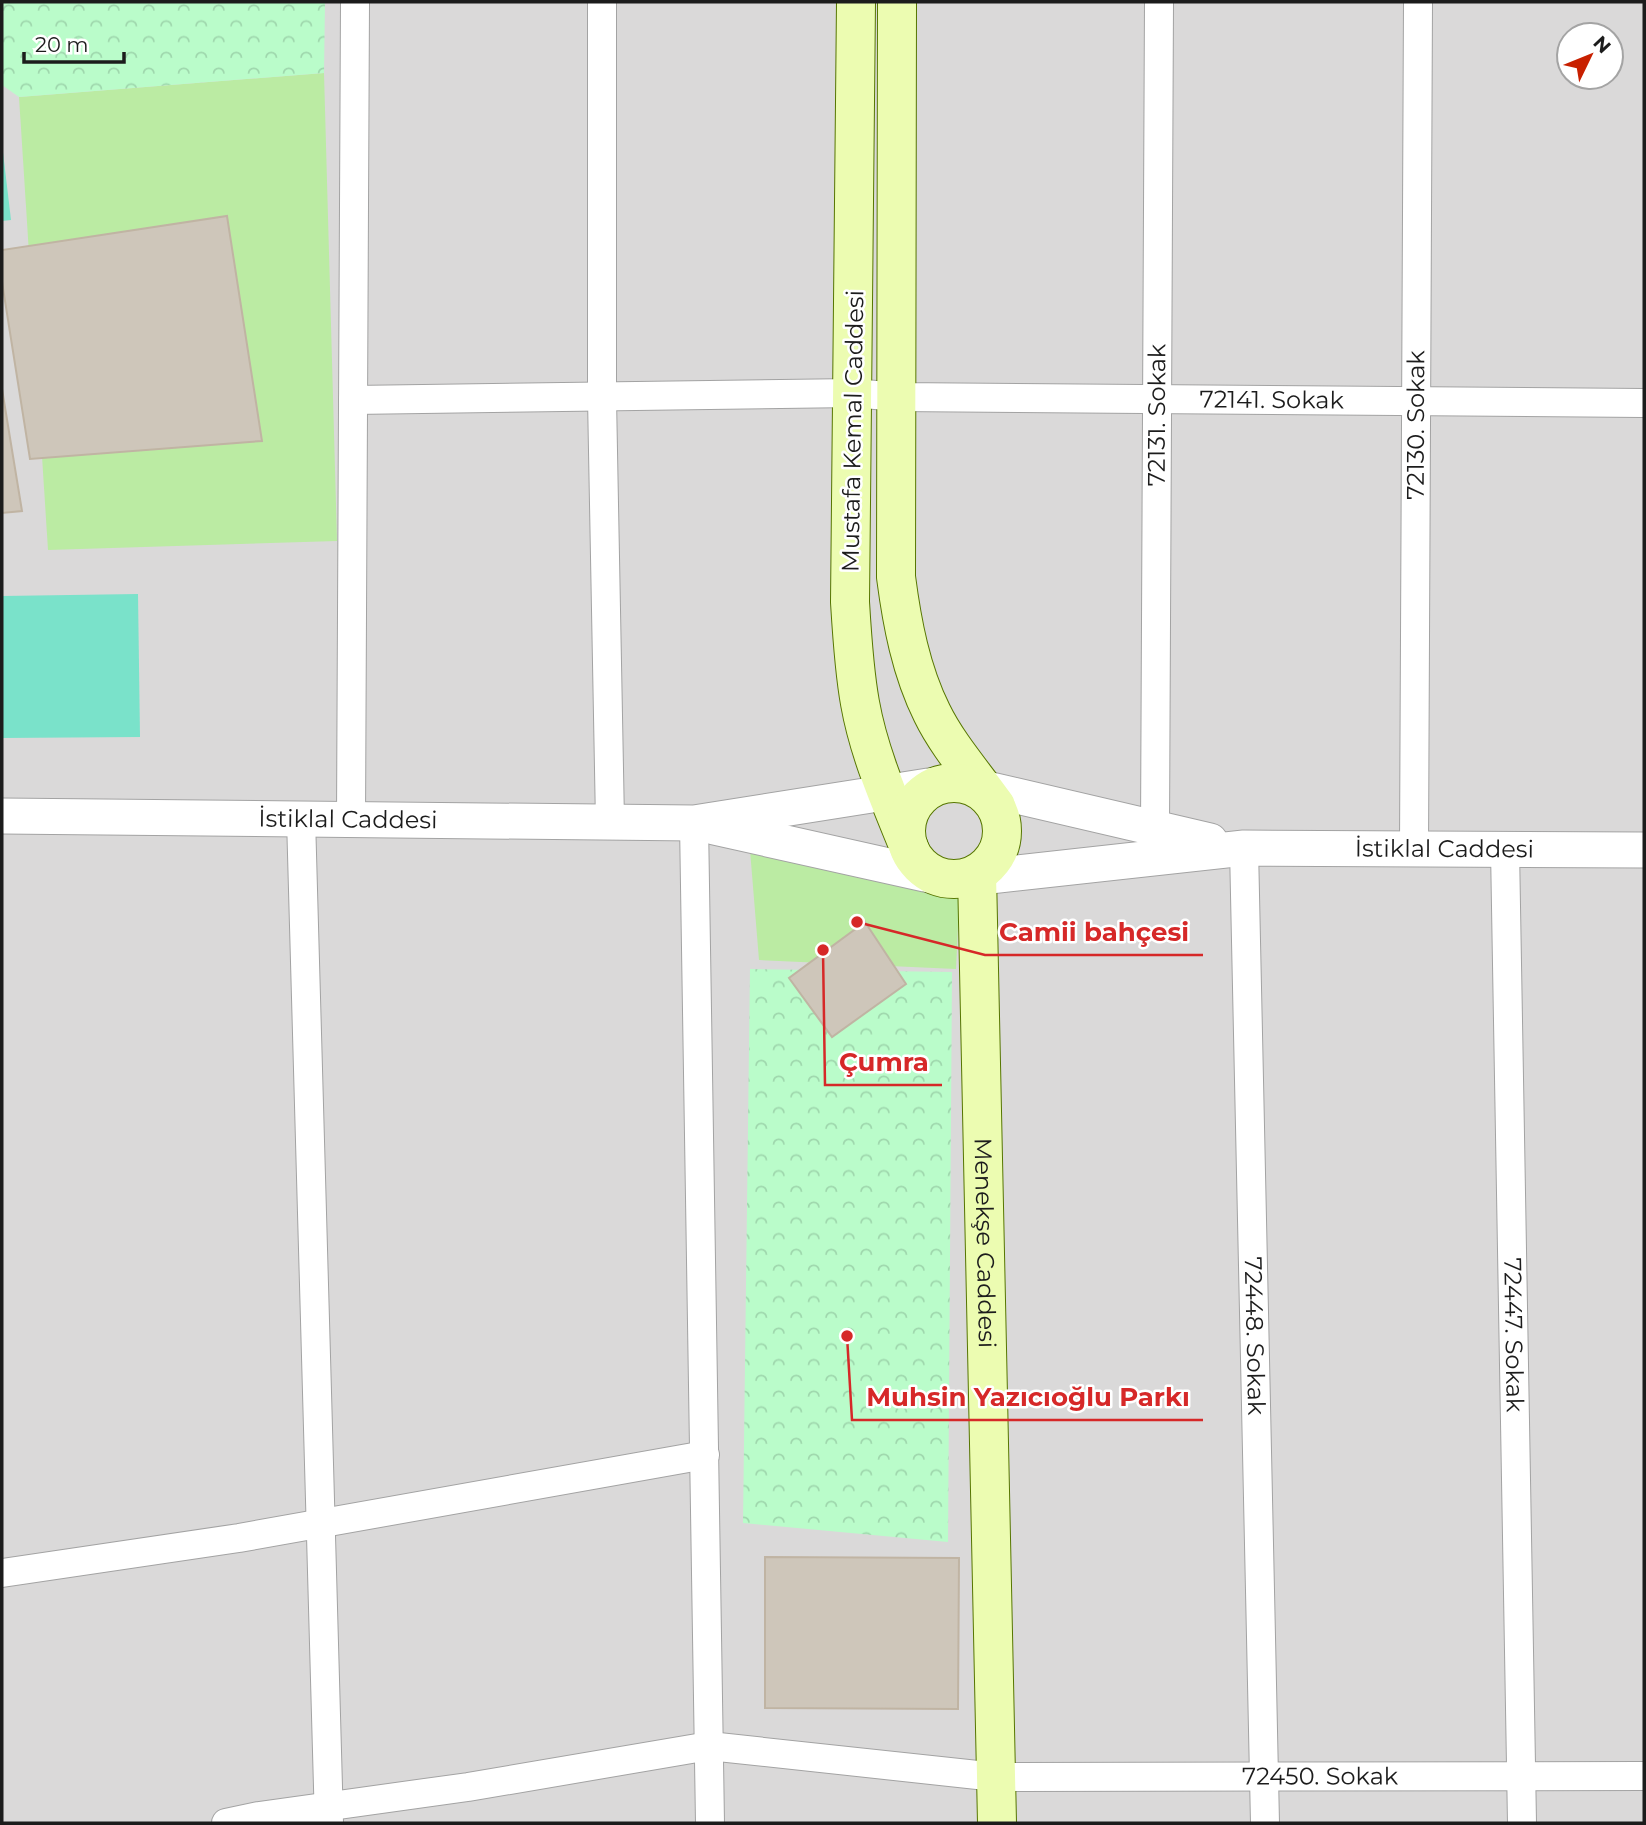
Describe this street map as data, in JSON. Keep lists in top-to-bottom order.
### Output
{
  "streets": {
    "main road": ["Mustafa Kemal Caddesi", "Menekşe Caddesi"],
    "street": [
      "72141. Sokak",
      "72131. Sokak",
      "72130. Sokak",
      "İstiklal Caddesi",
      "72448. Sokak",
      "72447. Sokak",
      "72450. Sokak"
    ]
  },
  "crossings": [
    ["72141. Sokak", "72131. Sokak"],
    ["72141. Sokak", "72130. Sokak"],
    ["72141. Sokak", "Mustafa Kemal Caddesi"],
    ["72131. Sokak", "İstiklal Caddesi"],
    ["72130. Sokak", "İstiklal Caddesi"],
    ["Mustafa Kemal Caddesi", "İstiklal Caddesi"],
    ["İstiklal Caddesi", "Menekşe Caddesi"],
    ["İstiklal Caddesi", "72448. Sokak"],
    ["İstiklal Caddesi", "72447. Sokak"],
    ["Menekşe Caddesi", "72450. Sokak"],
    ["72448. Sokak", "72450. Sokak"],
    ["72447. Sokak", "72450. Sokak"]
  ],
  "places": ["Camii bahçesi", "Çumra", "Muhsin Yazıcıoğlu Parkı"],
  "scale_bar": "20 m",
  "north": "top right"
}
